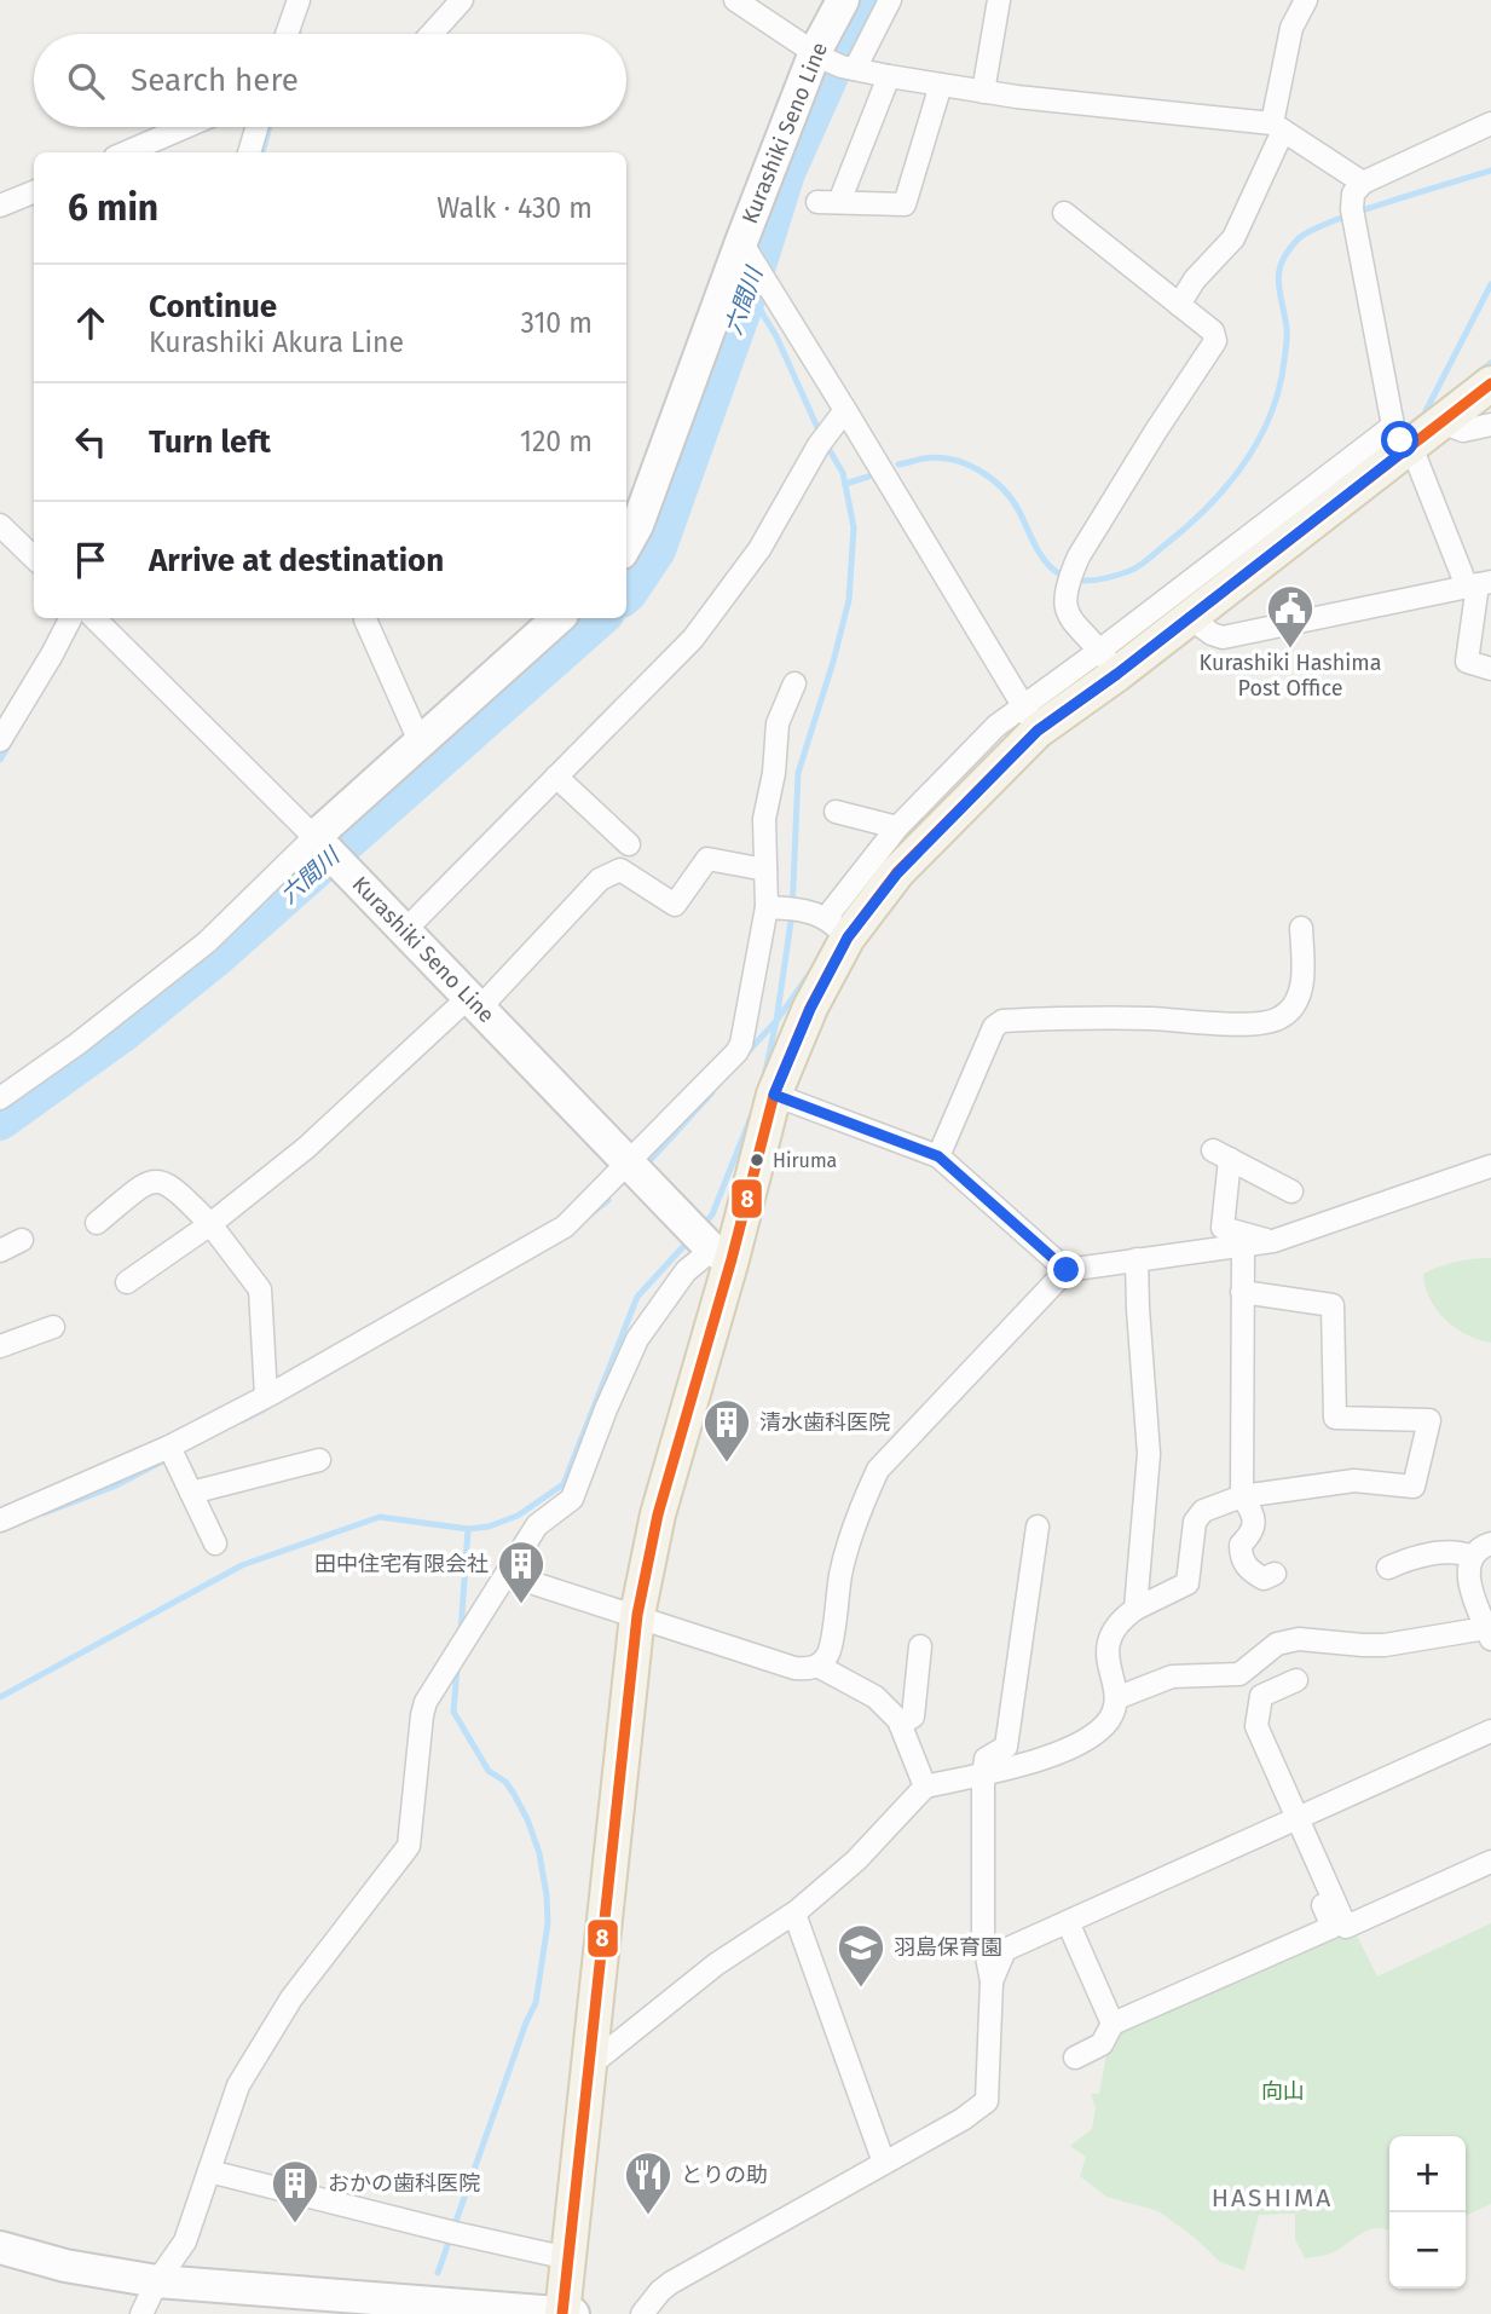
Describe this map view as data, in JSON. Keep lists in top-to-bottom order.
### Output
{
  "streets": {
    "main road": ["Kurashiki Seno Line"]
  },
  "districts": ["HASHIMA"],
  "water": ["六間川"],
  "parks": ["向山"],
  "places": {
    "public building": ["Kurashiki Hashima Post Office"],
    "other": ["Hiruma"],
    "building": ["清水歯科医院", "田中住宅有限会社", "おかの歯科医院"],
    "school or university": ["羽島保育園"],
    "restaurant": ["とりの助"]
  },
  "lines": ["transit line 8"],
  "page": {
    "search": "Search here",
    "heading": ["6 min", "Walk · 430 m"],
    "list": [
      ["Continue", "Kurashiki Akura Line", "310 m"],
      ["Turn left", "120 m"],
      "Arrive at destination"
    ],
    "map_buttons": ["+", "−"]
  }
}
